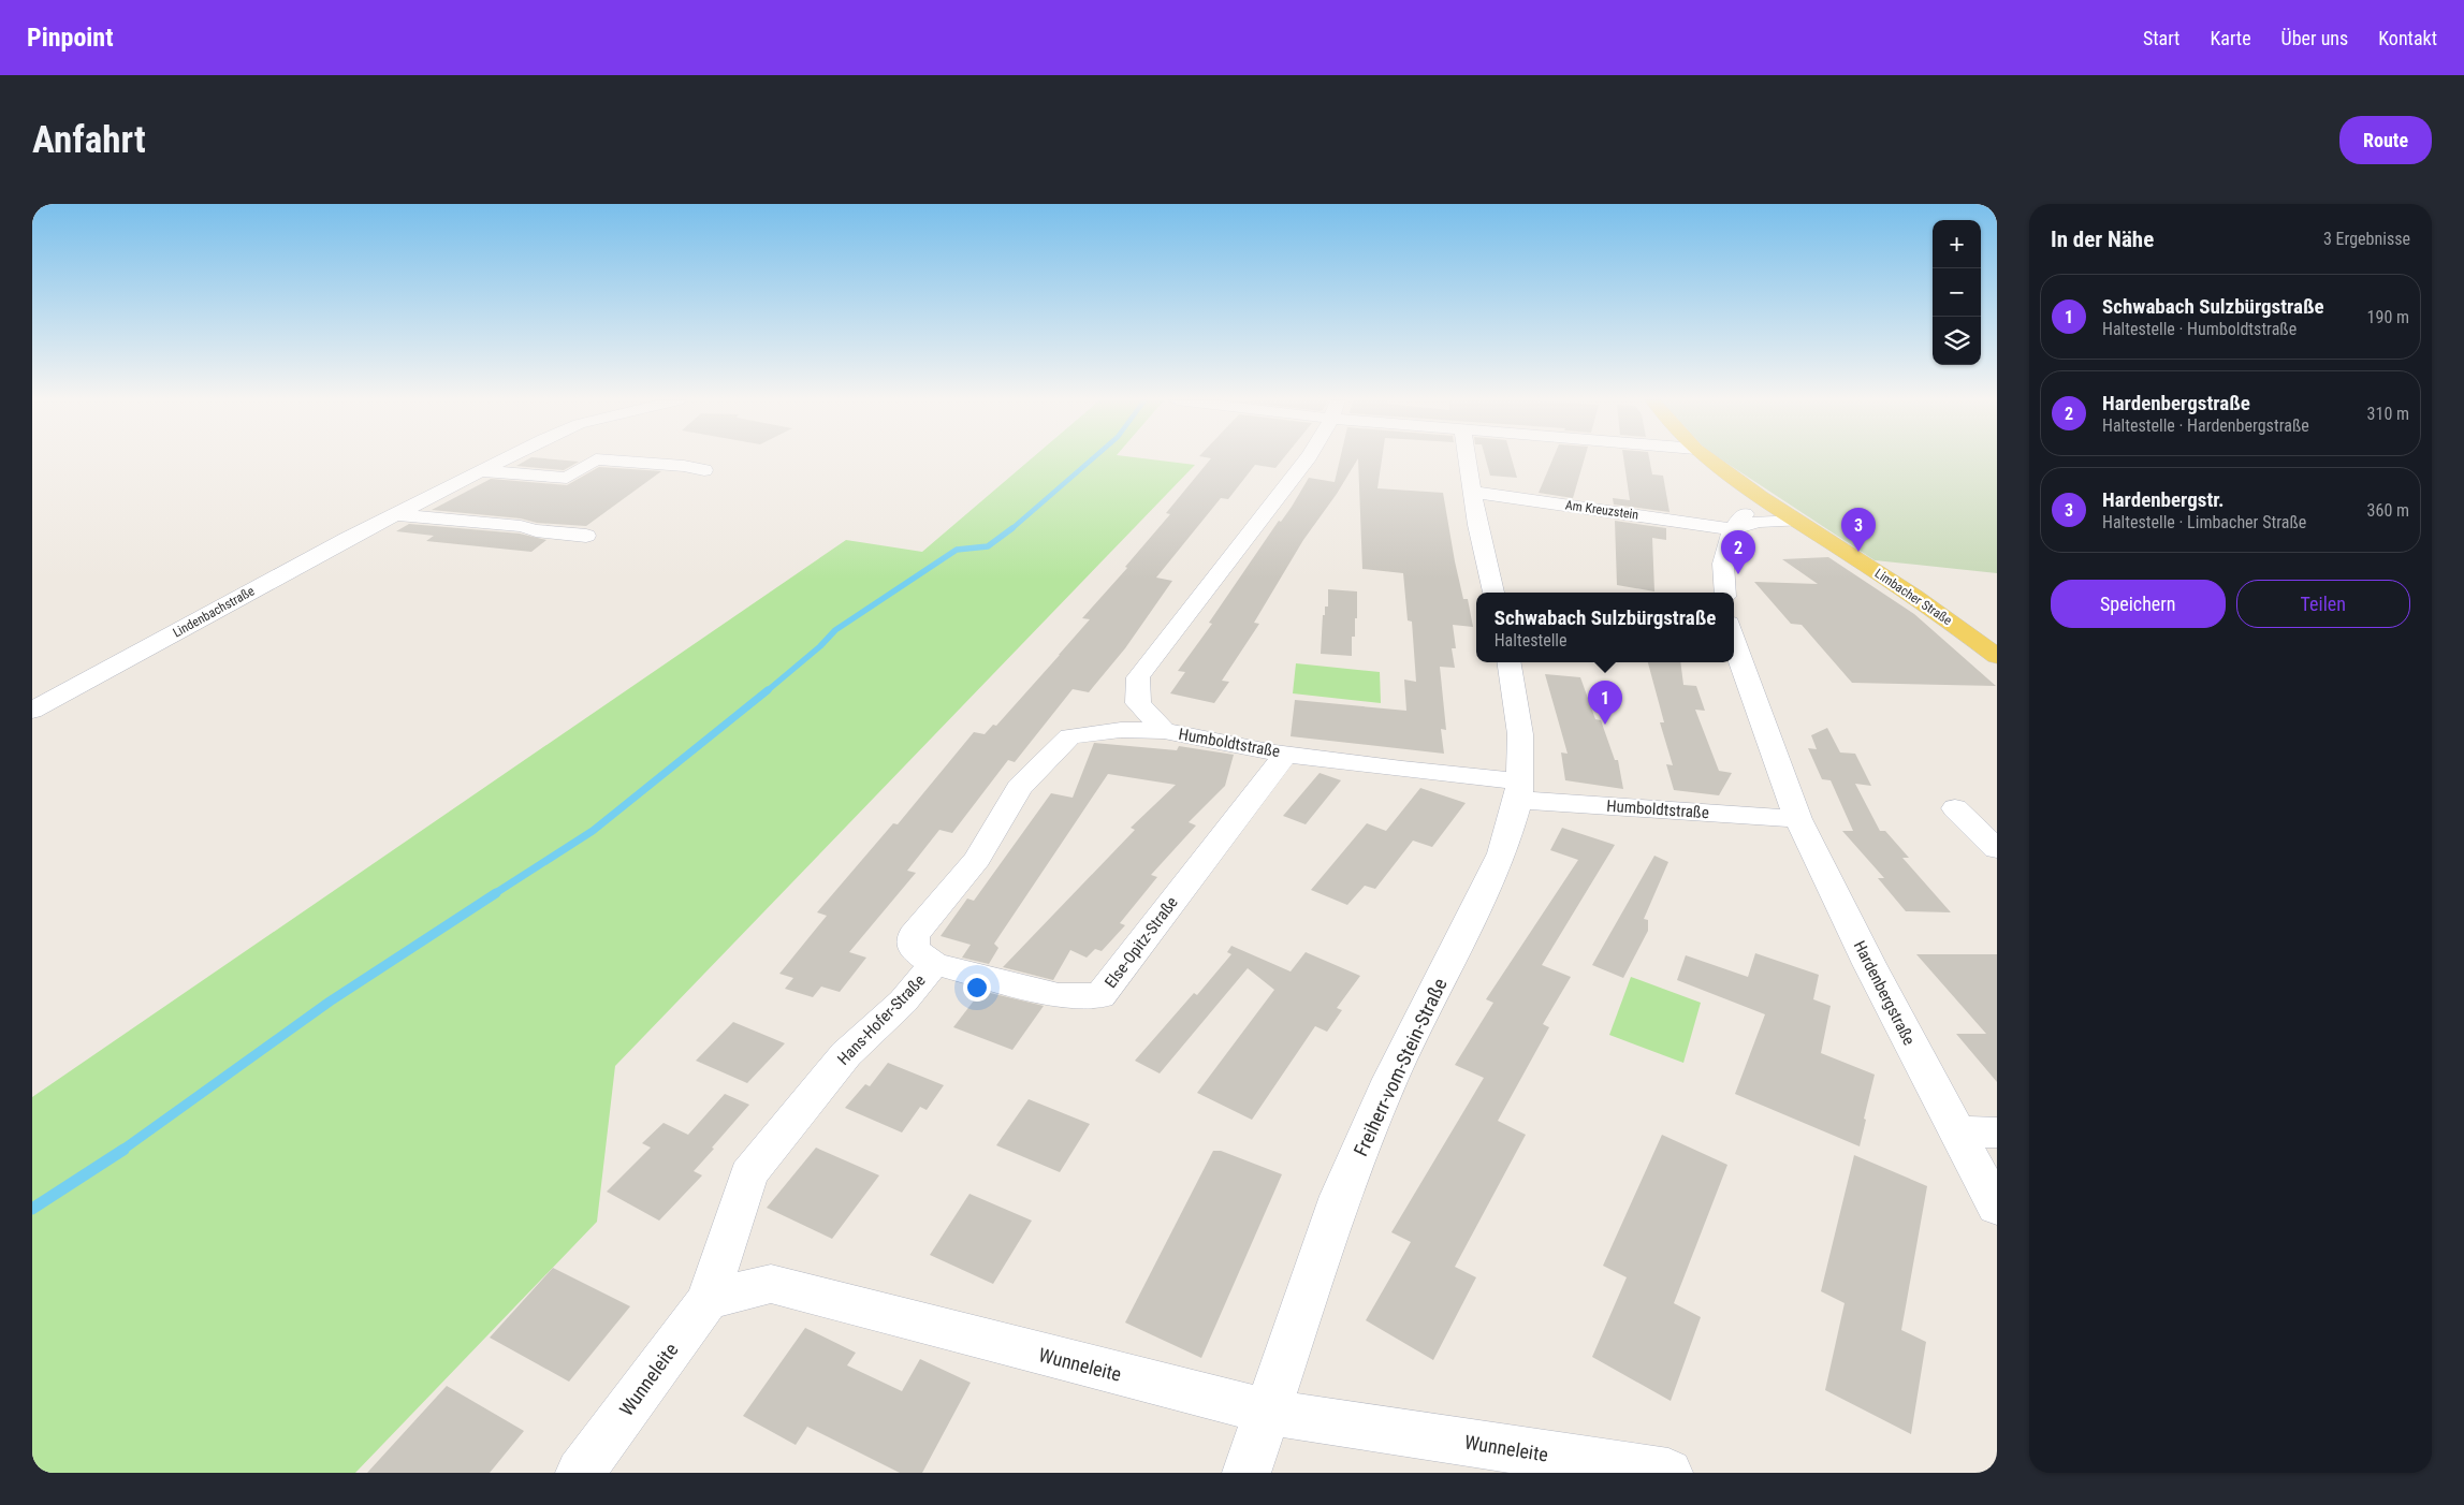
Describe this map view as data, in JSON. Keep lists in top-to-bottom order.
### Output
{
  "streets": {
    "main road": ["Limbacher Straße"],
    "street": [
      "Am Kreuzstein",
      "Lindenbachstraße",
      "Humboldtstraße",
      "Else-Opitz-Straße",
      "Hardenbergstraße",
      "Hans-Hofer-Straße",
      "Freiherr-vom-Stein-Straße",
      "Wunneleite"
    ]
  },
  "crossings": [
    ["Humboldtstraße", "Else-Opitz-Straße"],
    ["Humboldtstraße", "Hardenbergstraße"],
    ["Humboldtstraße", "Hans-Hofer-Straße"],
    ["Humboldtstraße", "Freiherr-vom-Stein-Straße"],
    ["Else-Opitz-Straße", "Hans-Hofer-Straße"],
    ["Hans-Hofer-Straße", "Wunneleite"],
    ["Freiherr-vom-Stein-Straße", "Wunneleite"]
  ],
  "page": {
    "header": "Pinpoint",
    "nav": [
      "Start",
      "Karte",
      "Über uns",
      "Kontakt"
    ],
    "buttons": [
      "Route",
      ["Speichern", "Teilen"]
    ],
    "title": "Anfahrt",
    "heading": ["In der Nähe", "3 Ergebnisse"],
    "map_buttons": ["+", "−"],
    "list": [
      {
        "mark": "1",
        "name": "Schwabach Sulzbürgstraße",
        "note": "Haltestelle · Humboldtstraße",
        "value": "190 m"
      },
      {
        "mark": "2",
        "name": "Hardenbergstraße",
        "note": "Haltestelle · Hardenbergstraße",
        "value": "310 m"
      },
      {
        "mark": "3",
        "name": "Hardenbergstr.",
        "note": "Haltestelle · Limbacher Straße",
        "value": "360 m"
      }
    ],
    "pins": ["3", "2", "1"],
    "popup": ["Schwabach Sulzbürgstraße", "Haltestelle"]
  }
}
